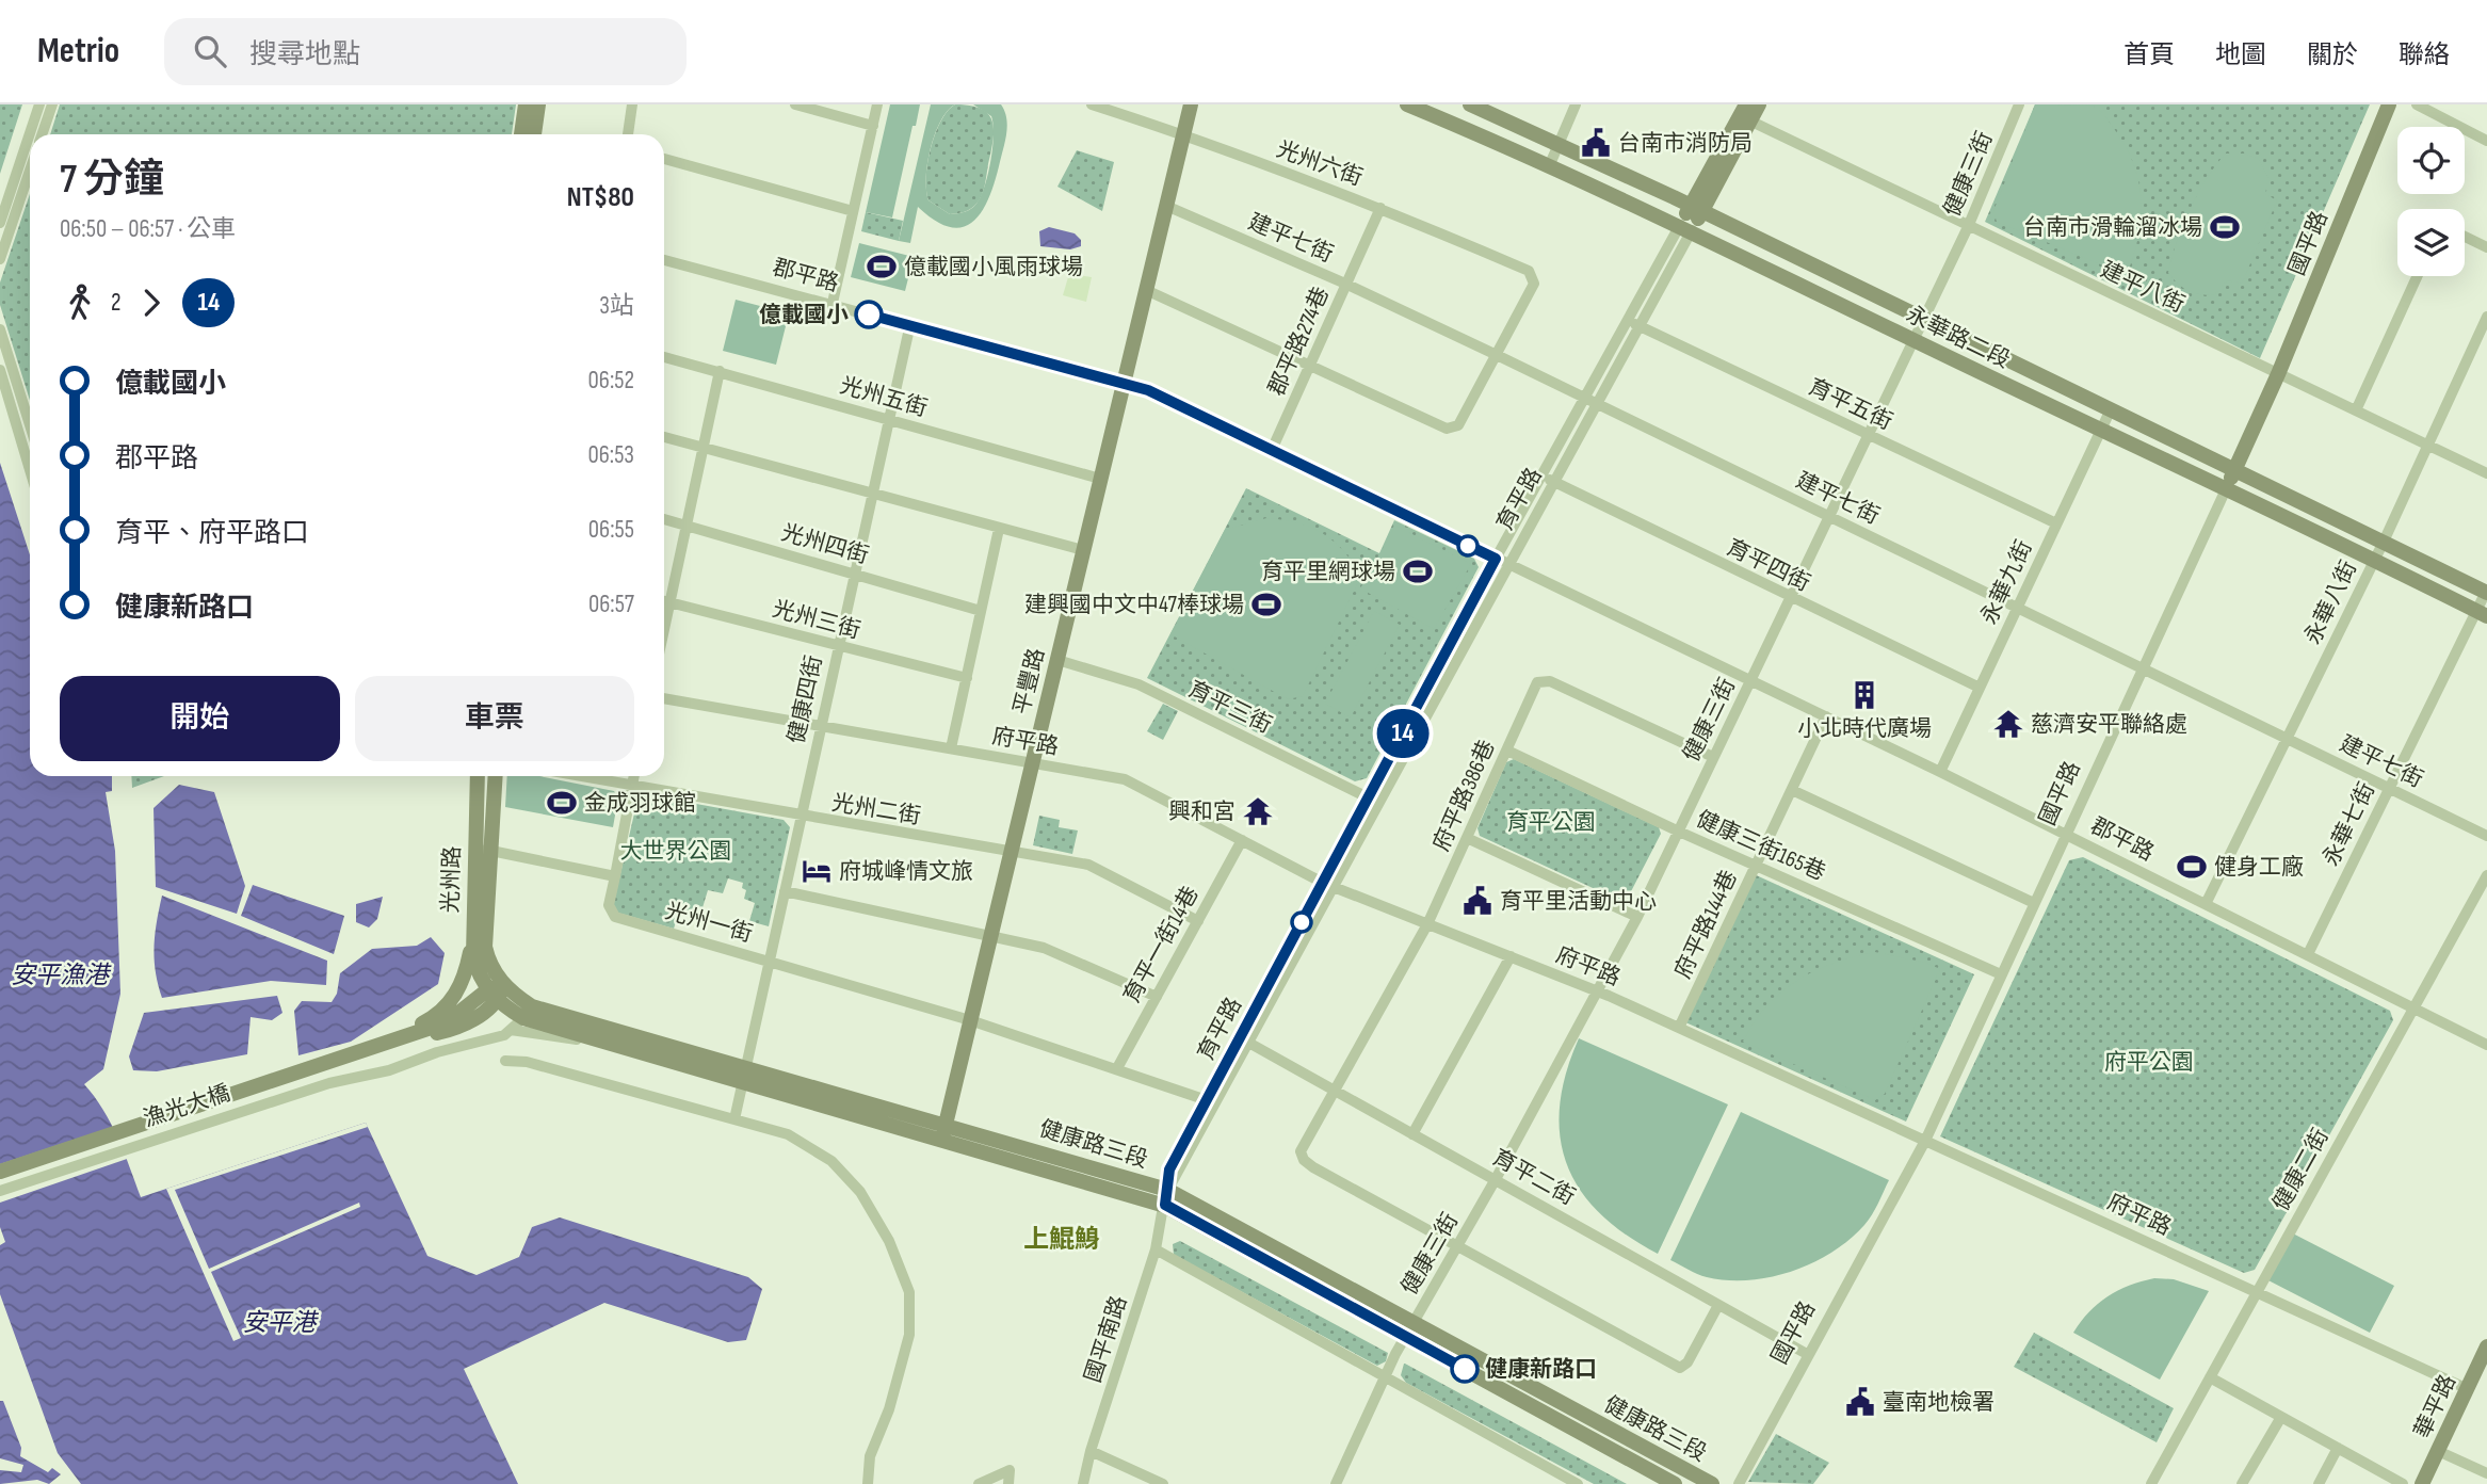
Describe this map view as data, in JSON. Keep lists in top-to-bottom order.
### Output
{
  "streets": {
    "street": [
      "光州六街",
      "健康三街",
      "建平七街",
      "國平路",
      "郡平路",
      "建平八街",
      "永華路二段",
      "郡平路274巷",
      "光州五街",
      "育平五街",
      "育平路",
      "光州四街",
      "育平四街",
      "永華九街",
      "永華八街",
      "光州三街",
      "平豐路",
      "健康四街",
      "育平三街",
      "府平路",
      "府平路386巷",
      "光州二街",
      "永華七街",
      "健康三街165巷",
      "光州路",
      "光州一街",
      "府平路144巷",
      "育平一街14巷",
      "漁光大橋",
      "健康路三段",
      "健康二街",
      "育平二街",
      "國平南路",
      "華平路"
    ]
  },
  "crossings": [
    ["光州六街", "建平七街"],
    ["光州六街", "郡平路274巷"],
    ["光州六街", "平豐路"],
    ["健康三街", "建平七街"],
    ["健康三街", "郡平路"],
    ["健康三街", "建平八街"],
    ["健康三街", "永華路二段"],
    ["健康三街", "育平五街"],
    ["健康三街", "育平四街"],
    ["健康三街", "府平路"],
    ["健康三街", "府平路386巷"],
    ["健康三街", "健康三街165巷"],
    ["健康三街", "健康路三段"],
    ["健康三街", "育平二街"],
    ["建平七街", "國平路"],
    ["建平七街", "郡平路274巷"],
    ["建平七街", "育平路"],
    ["建平七街", "永華九街"],
    ["建平七街", "永華八街"],
    ["建平七街", "平豐路"],
    ["建平七街", "永華七街"],
    ["國平路", "郡平路"],
    ["國平路", "建平八街"],
    ["國平路", "永華路二段"],
    ["國平路", "府平路"],
    ["國平路", "健康三街165巷"],
    ["國平路", "育平二街"],
    ["郡平路", "郡平路274巷"],
    ["郡平路", "育平路"],
    ["郡平路", "永華九街"],
    ["郡平路", "永華八街"],
    ["郡平路", "平豐路"],
    ["郡平路", "健康四街"],
    ["郡平路", "永華七街"],
    ["郡平路", "府平路144巷"],
    ["郡平路", "健康二街"],
    ["建平八街", "育平路"],
    ["建平八街", "永華八街"],
    ["永華路二段", "育平路"],
    ["永華路二段", "永華九街"],
    ["永華路二段", "永華八街"],
    ["永華路二段", "永華七街"],
    ["光州五街", "平豐路"],
    ["光州五街", "健康四街"],
    ["育平五街", "育平路"],
    ["育平五街", "永華九街"],
    ["育平路", "育平四街"],
    ["育平路", "育平三街"],
    ["育平路", "府平路"],
    ["育平路", "光州一街"],
    ["育平路", "健康路三段"],
    ["育平路", "育平二街"],
    ["育平路", "國平南路"],
    ["光州四街", "健康四街"],
    ["育平四街", "永華九街"],
    ["光州三街", "健康四街"],
    ["平豐路", "育平三街"],
    ["平豐路", "府平路"],
    ["平豐路", "光州二街"],
    ["平豐路", "光州一街"],
    ["平豐路", "健康路三段"],
    ["健康四街", "府平路"],
    ["健康四街", "光州二街"],
    ["健康四街", "光州一街"],
    ["健康四街", "健康路三段"],
    ["府平路", "府平路386巷"],
    ["府平路", "府平路144巷"],
    ["府平路", "育平一街14巷"],
    ["府平路", "健康二街"],
    ["府平路", "華平路"],
    ["府平路386巷", "健康三街165巷"],
    ["府平路386巷", "育平二街"],
    ["光州二街", "光州一街"],
    ["光州二街", "育平一街14巷"],
    ["健康三街165巷", "府平路144巷"],
    ["光州路", "健康路三段"],
    ["光州一街", "育平一街14巷"],
    ["健康路三段", "國平南路"]
  ],
  "districts": ["上鯤鯓"],
  "water": ["安平漁港", "安平港"],
  "parks": ["育平公園", "大世界公園", "府平公園"],
  "places": {
    "public building": ["台南市消防局", "育平里活動中心", "臺南地檢署"],
    "sports": [
      "台南市滑輪溜冰場",
      "億載國小風雨球場",
      "育平里網球場",
      "建興國中文中47棒球場",
      "金成羽球館",
      "健身工廠"
    ],
    "other": ["億載國小", "健康新路口"],
    "building": ["小北時代廣場"],
    "temple": ["慈濟安平聯絡處", "興和宮"],
    "hotel": ["府城峰情文旅"]
  },
  "lines": ["bus line 14"],
  "page": {
    "header": "Metrio",
    "search": "搜尋地點",
    "nav": [
      "首頁",
      "地圖",
      "關於",
      "聯絡"
    ],
    "on_map": "14",
    "heading": ["7 分鐘", "06:50 – 06:57 · 公車", "NT$80"],
    "legs": ["2", "14", "3站"],
    "list": [
      {
        "name": "億載國小",
        "value": "06:52"
      },
      {
        "name": "郡平路",
        "value": "06:53"
      },
      {
        "name": "育平、府平路口",
        "value": "06:55"
      },
      {
        "name": "健康新路口",
        "value": "06:57"
      }
    ],
    "buttons": ["開始", "車票"]
  }
}
